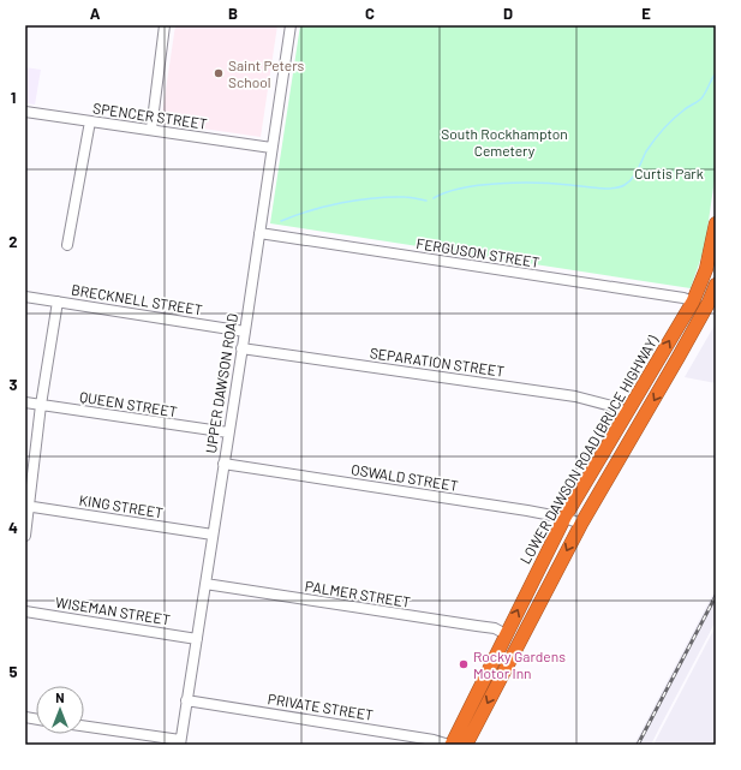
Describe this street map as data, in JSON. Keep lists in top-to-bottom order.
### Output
{
  "streets": {
    "highway": ["LOWER DAWSON ROAD (BRUCE HIGHWAY)"],
    "street": [
      "SPENCER STREET",
      "FERGUSON STREET",
      "BRECKNELL STREET",
      "SEPARATION STREET",
      "UPPER DAWSON ROAD",
      "QUEEN STREET",
      "OSWALD STREET",
      "KING STREET",
      "PALMER STREET",
      "WISEMAN STREET",
      "PRIVATE STREET"
    ]
  },
  "crossings": [
    ["SPENCER STREET", "UPPER DAWSON ROAD"],
    ["FERGUSON STREET", "UPPER DAWSON ROAD"],
    ["FERGUSON STREET", "LOWER DAWSON ROAD (BRUCE HIGHWAY)"],
    ["BRECKNELL STREET", "UPPER DAWSON ROAD"],
    ["SEPARATION STREET", "UPPER DAWSON ROAD"],
    ["SEPARATION STREET", "LOWER DAWSON ROAD (BRUCE HIGHWAY)"],
    ["UPPER DAWSON ROAD", "QUEEN STREET"],
    ["UPPER DAWSON ROAD", "OSWALD STREET"],
    ["UPPER DAWSON ROAD", "KING STREET"],
    ["UPPER DAWSON ROAD", "PALMER STREET"],
    ["UPPER DAWSON ROAD", "WISEMAN STREET"],
    ["UPPER DAWSON ROAD", "PRIVATE STREET"],
    ["LOWER DAWSON ROAD (BRUCE HIGHWAY)", "OSWALD STREET"],
    ["LOWER DAWSON ROAD (BRUCE HIGHWAY)", "PALMER STREET"],
    ["LOWER DAWSON ROAD (BRUCE HIGHWAY)", "PRIVATE STREET"]
  ],
  "parks": ["South Rockhampton Cemetery", "Curtis Park"],
  "places": ["Saint Peters School", "Rocky Gardens Motor Inn"],
  "north": "top",
  "grid": {
    "columns": [
      "A",
      "B",
      "C",
      "D",
      "E"
    ],
    "rows": [
      "1",
      "2",
      "3",
      "4",
      "5"
    ]
  }
}
